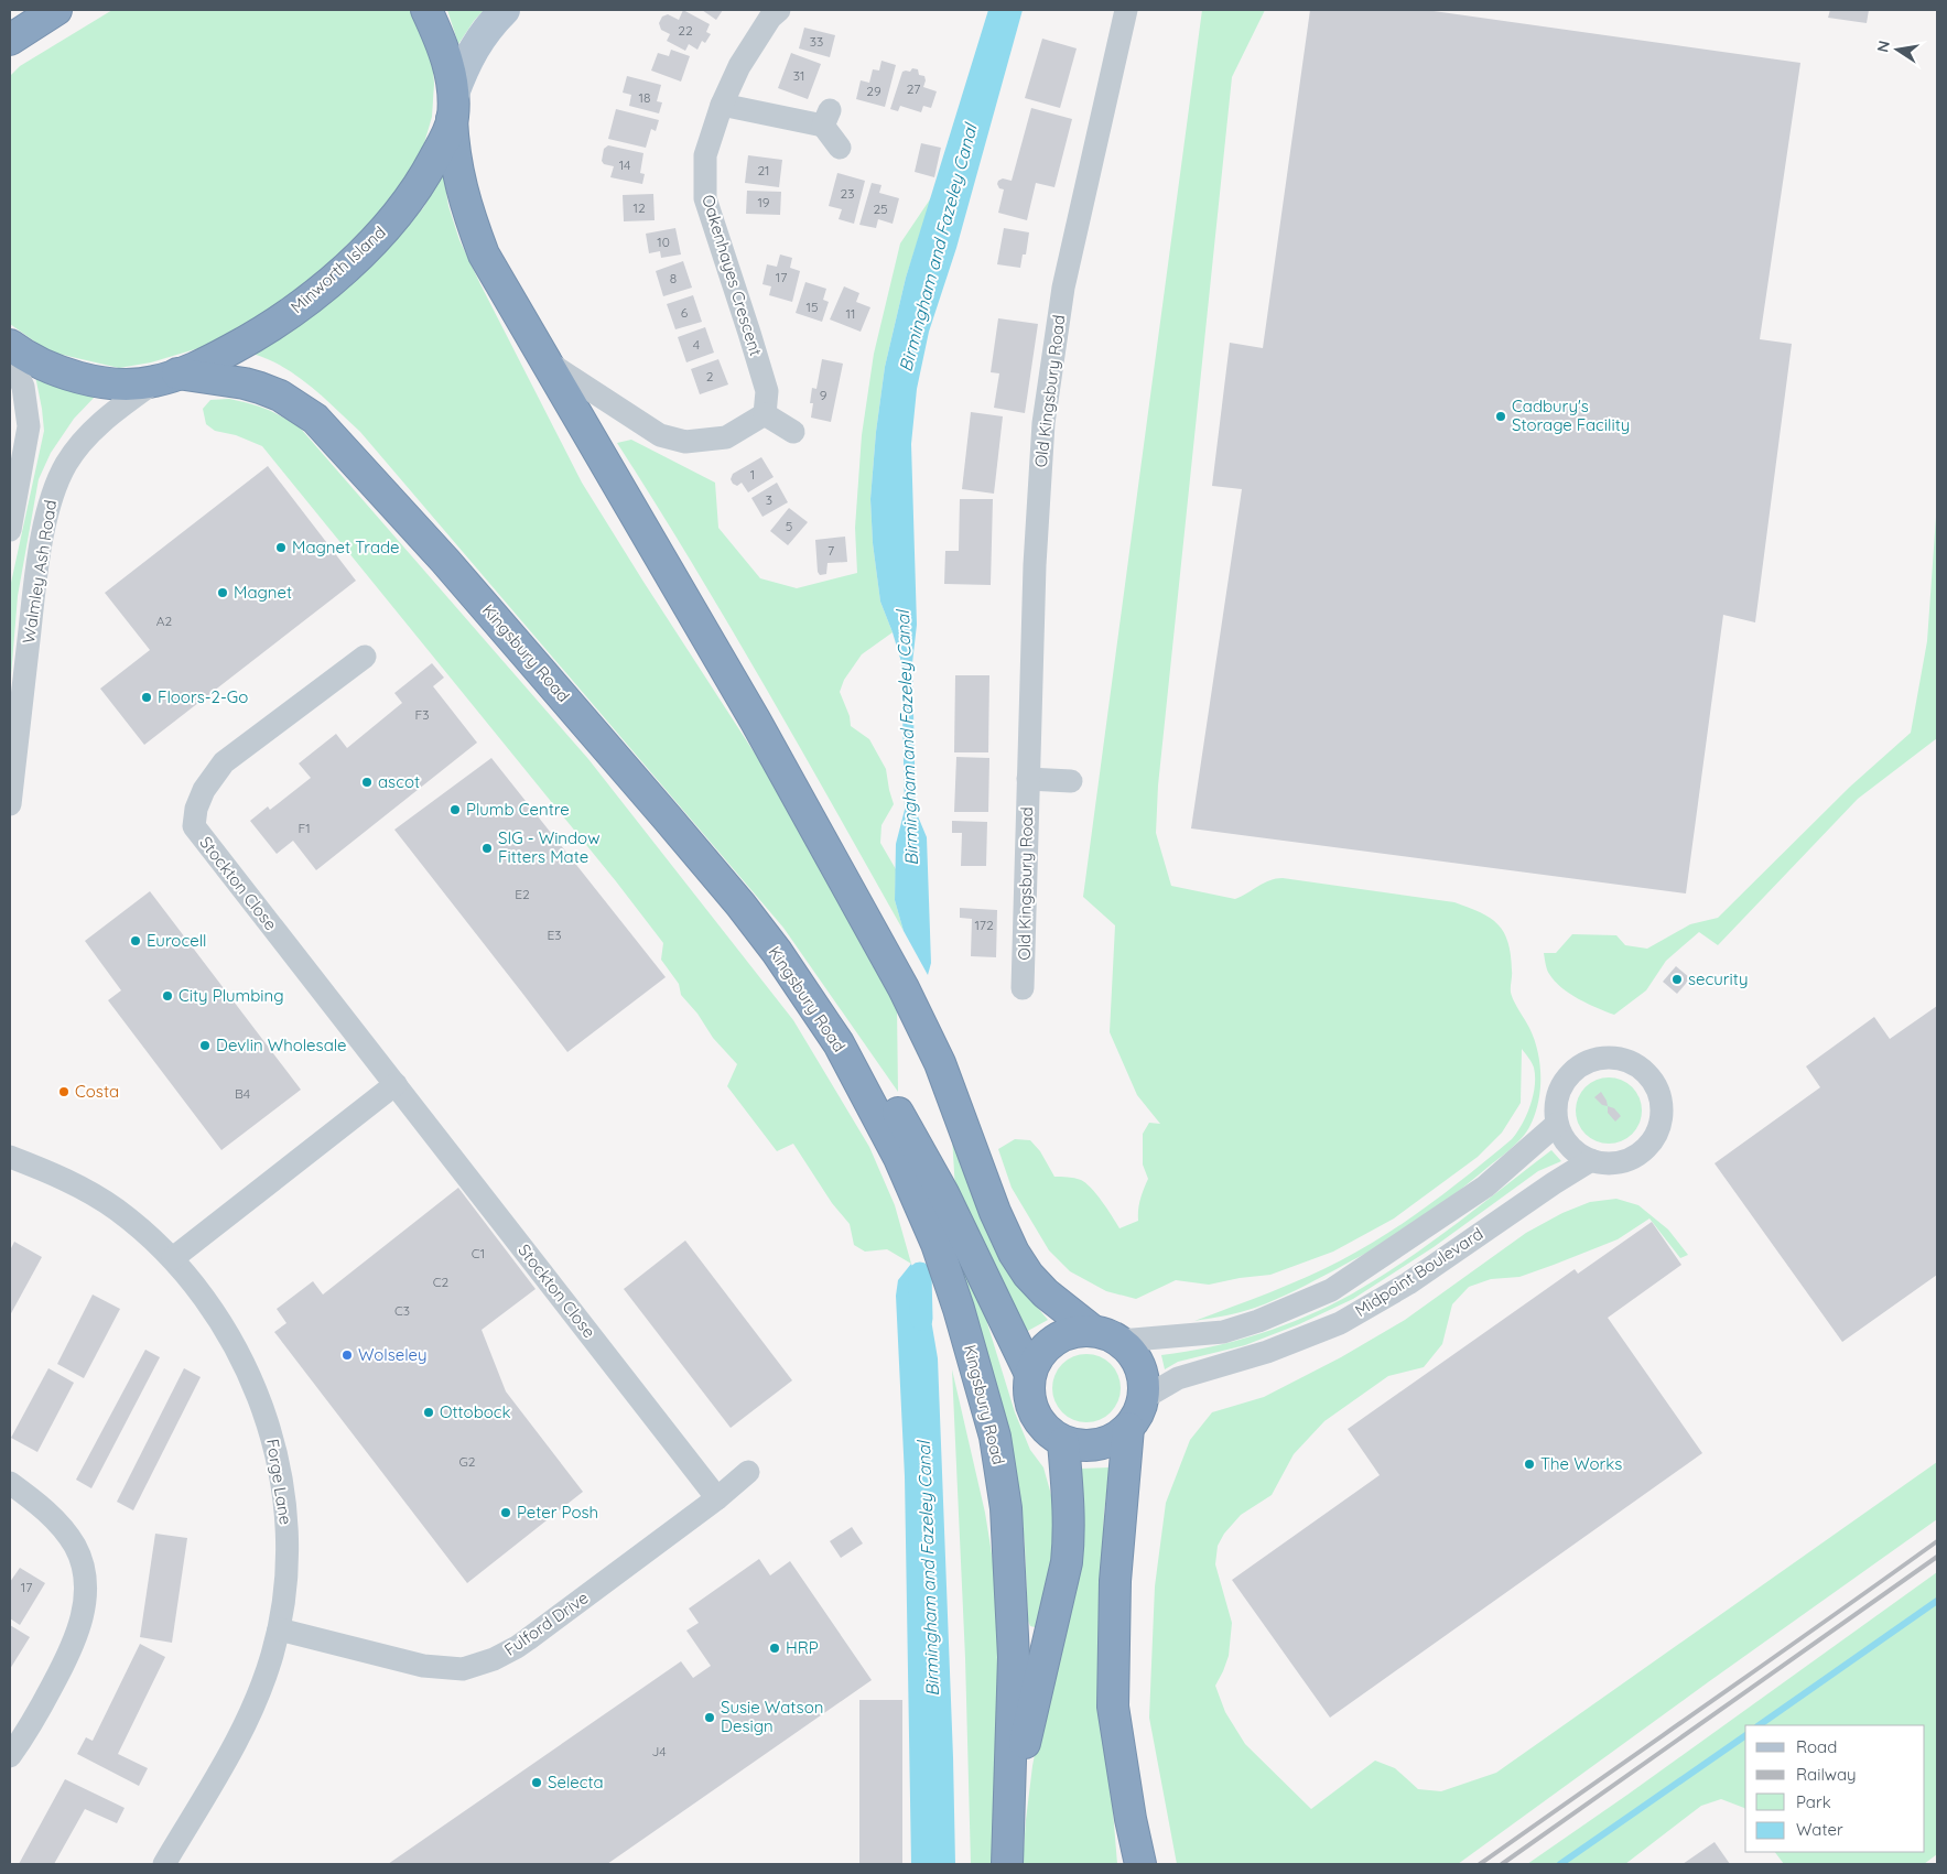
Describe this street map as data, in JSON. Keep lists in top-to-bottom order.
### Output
{
  "streets": {
    "highway": ["Minworth Island", "Kingsbury Road"],
    "street": [
      "Oakenhayes Crescent",
      "Old Kingsbury Road",
      "Walmley Ash Road",
      "Stockton Close",
      "Midpoint Boulevard",
      "Forge Lane",
      "Fulford Drive"
    ]
  },
  "crossings": [
    ["Minworth Island", "Walmley Ash Road"],
    ["Minworth Island", "Kingsbury Road"],
    ["Walmley Ash Road", "Kingsbury Road"],
    ["Stockton Close", "Fulford Drive"],
    ["Forge Lane", "Fulford Drive"]
  ],
  "water": ["Birmingham and Fazeley Canal"],
  "places": [
    "Cadbury's Storage Facility",
    "Magnet Trade",
    "Magnet",
    "Floors-2-Go",
    "ascot",
    "Plumb Centre",
    "SIG - Window Fitters Mate",
    "Eurocell",
    "security",
    "City Plumbing",
    "Devlin Wholesale",
    "Costa",
    "Wolseley",
    "Ottobock",
    "The Works",
    "Peter Posh",
    "HRP",
    "Susie Watson Design",
    "Selecta"
  ],
  "house_numbers": [
    "22",
    "33",
    "31",
    "27",
    "29",
    "18",
    "14",
    "21",
    "23",
    "19",
    "12",
    "25",
    "10",
    "17",
    "8",
    "15",
    "6",
    "11",
    "4",
    "2",
    "9",
    "1",
    "3",
    "5",
    "7",
    "A2",
    "F3",
    "F1",
    "E2",
    "172",
    "E3",
    "B4",
    "C1",
    "C2",
    "C3",
    "G2",
    "17",
    "J4"
  ],
  "legend": [
    "Road",
    "Railway",
    "Park",
    "Water"
  ],
  "north": "left"
}
